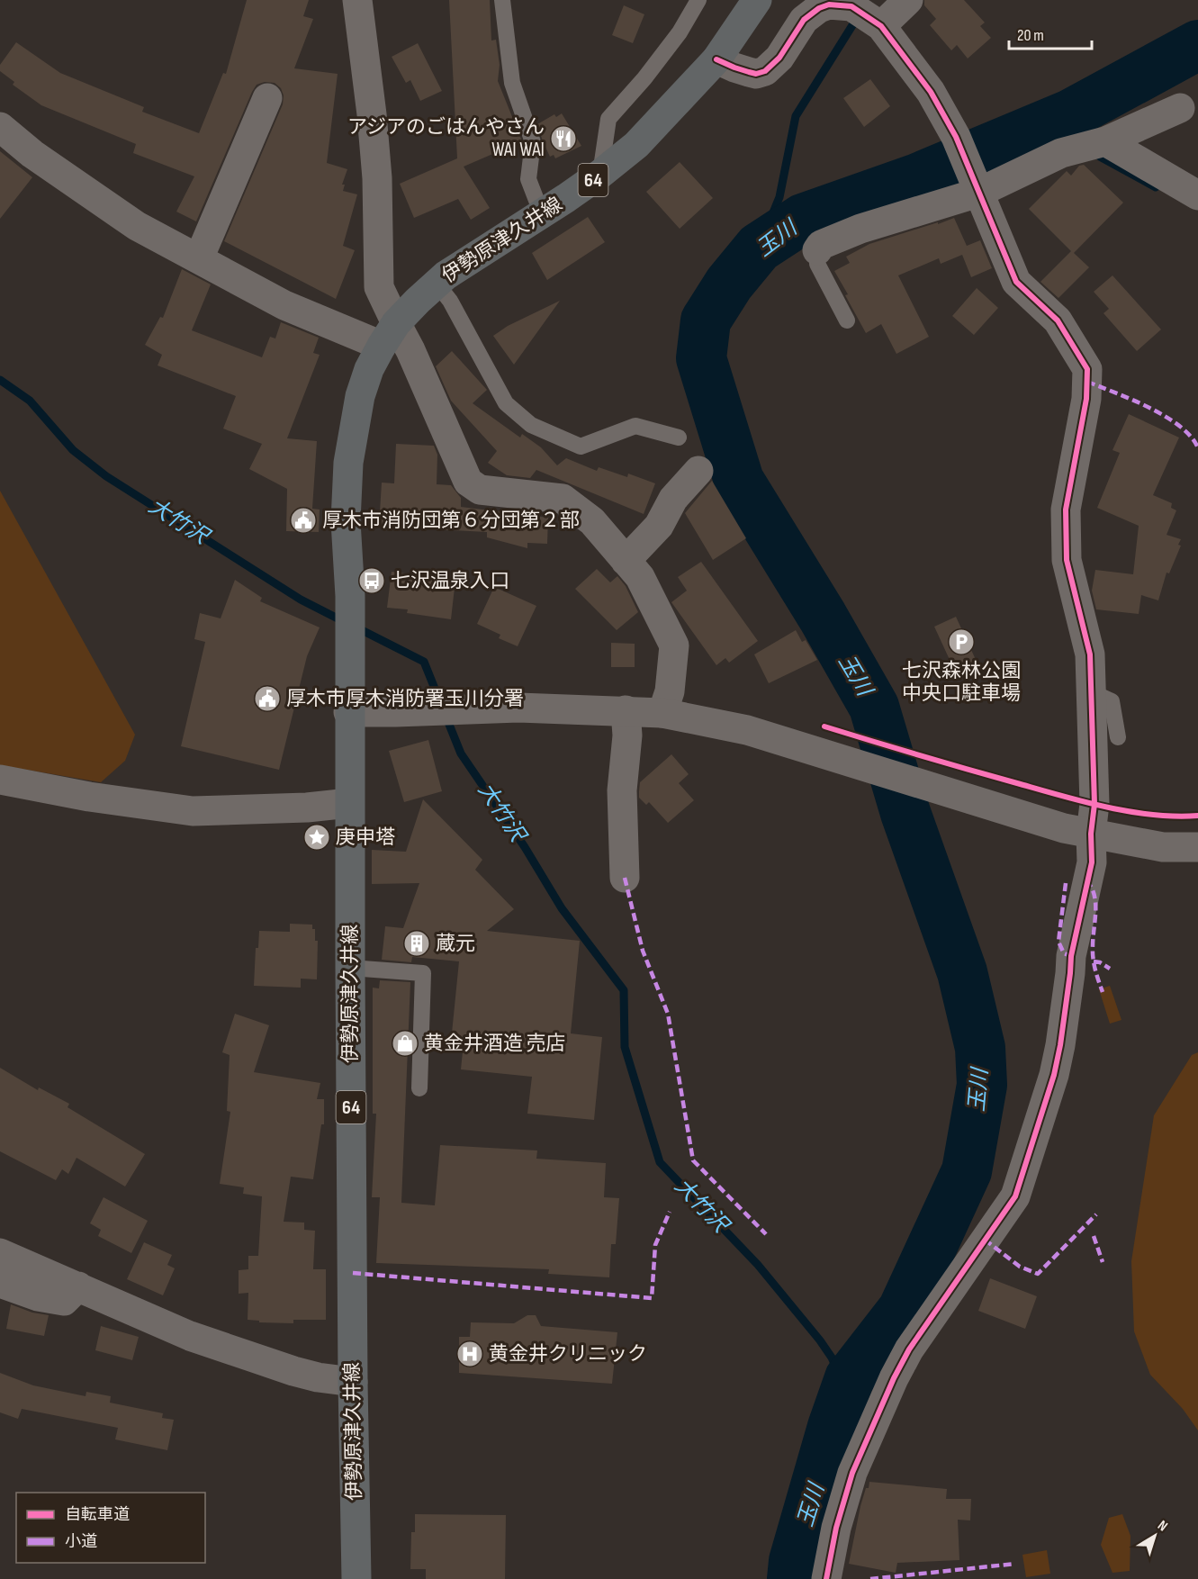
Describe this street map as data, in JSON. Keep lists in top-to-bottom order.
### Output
{
  "streets": {
    "main road": ["64", "伊勢原津久井線"]
  },
  "water": ["玉川", "大竹沢"],
  "places": {
    "restaurant": ["アジアのごはんやさん WAI WAI"],
    "public building": ["厚木市消防団第６分団第２部", "厚木市厚木消防署玉川分署"],
    "bus stop": ["七沢温泉入口"],
    "parking": ["七沢森林公園 中央口駐車場"],
    "place": ["庚申塔"],
    "building": ["蔵元"],
    "shop": ["黄金井酒造 売店"],
    "hospital": ["黄金井クリニック"]
  },
  "legend": ["自転車道", "小道"],
  "scale_bar": "20 m",
  "north": "top right"
}
